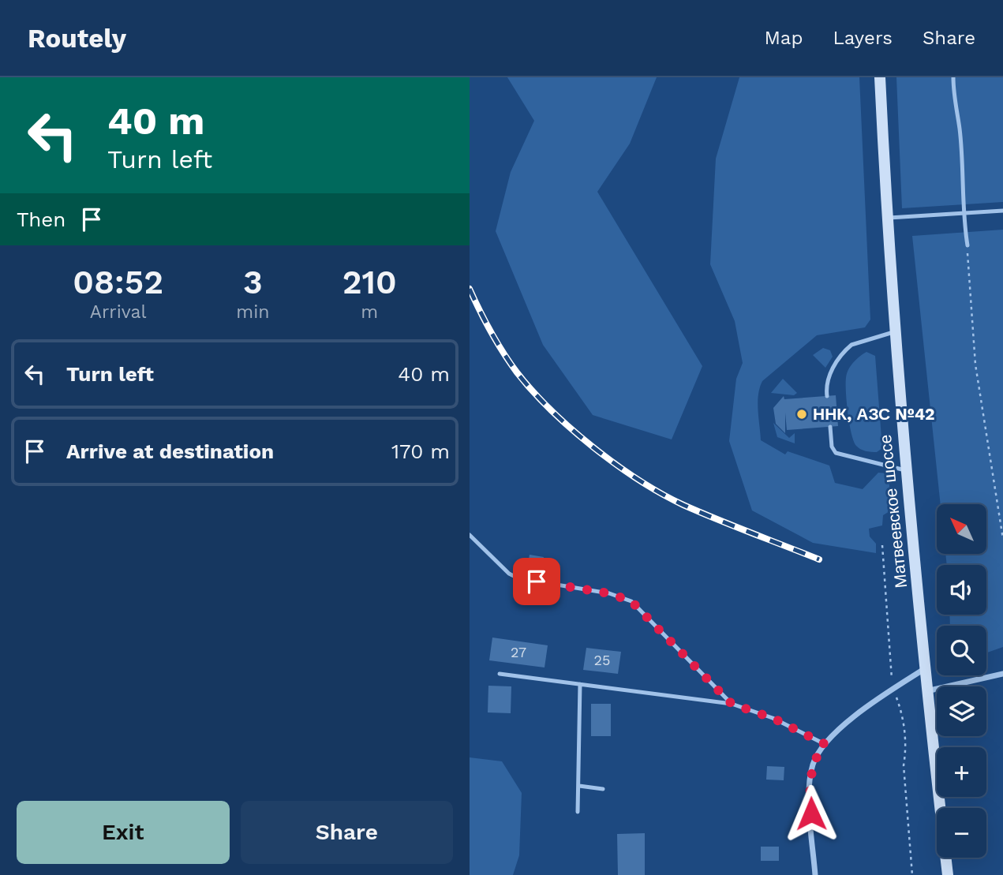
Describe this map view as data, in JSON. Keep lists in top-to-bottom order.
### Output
{
  "streets": {
    "main road": ["Матвеевское шоссе"]
  },
  "places": ["ННК, АЗС №42"],
  "house_numbers": ["27", "25"],
  "north": "top left",
  "page": {
    "header": "Routely",
    "nav": ["Map", "Layers", "Share"],
    "turn": ["40 m", "Turn left"],
    "then": "Then",
    "eta": [
      "08:52",
      "Arrival",
      "3",
      "min",
      "210",
      "m"
    ],
    "list": [
      {
        "name": "Turn left",
        "value": "40 m"
      },
      {
        "name": "Arrive at destination",
        "value": "170 m"
      }
    ],
    "map_buttons": ["+", "−"],
    "buttons": ["Exit", "Share"]
  }
}
